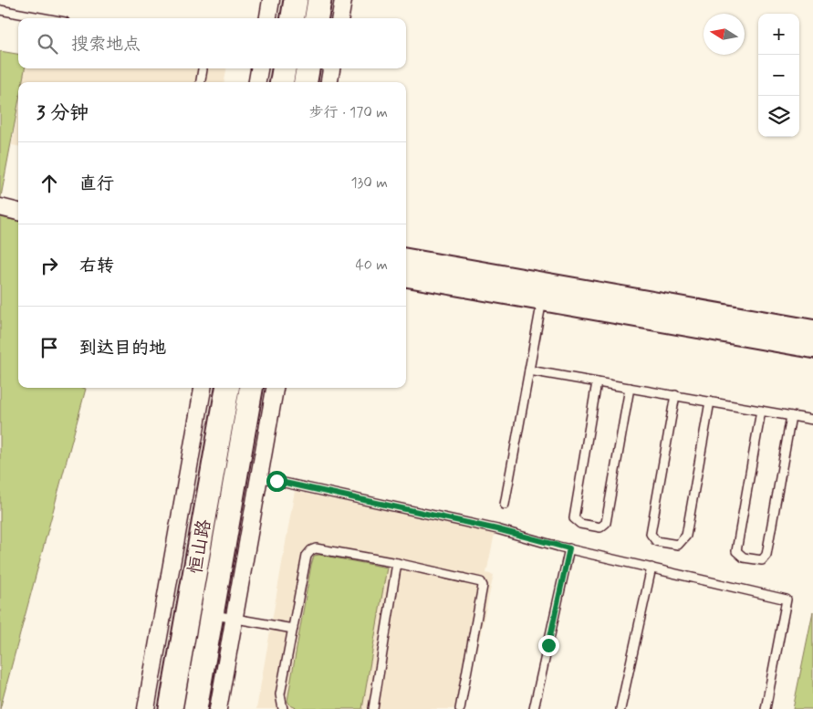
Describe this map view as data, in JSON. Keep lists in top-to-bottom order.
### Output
{
  "streets": {
    "main road": ["恒山路"]
  },
  "north": "left",
  "page": {
    "map_buttons": ["+", "−"],
    "search": "搜索地点",
    "heading": ["3 分钟", "步行 · 170 m"],
    "list": [
      ["直行", "130 m"],
      ["右转", "40 m"],
      "到达目的地"
    ]
  }
}
